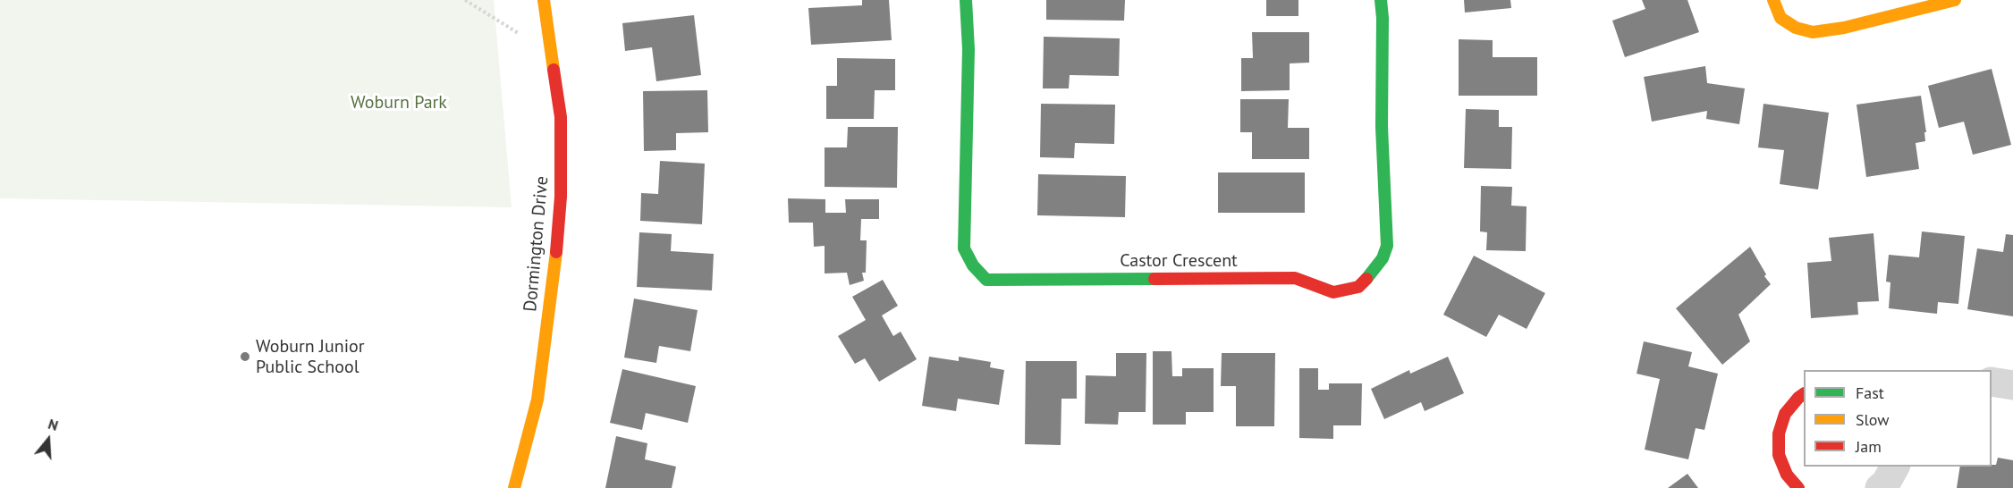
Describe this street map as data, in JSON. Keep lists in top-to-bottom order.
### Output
{
  "streets": {
    "street": ["Dormington Drive", "Castor Crescent"]
  },
  "parks": ["Woburn Park"],
  "places": ["Woburn Junior Public School"],
  "legend": ["Fast", "Slow", "Jam"],
  "north": "top"
}
